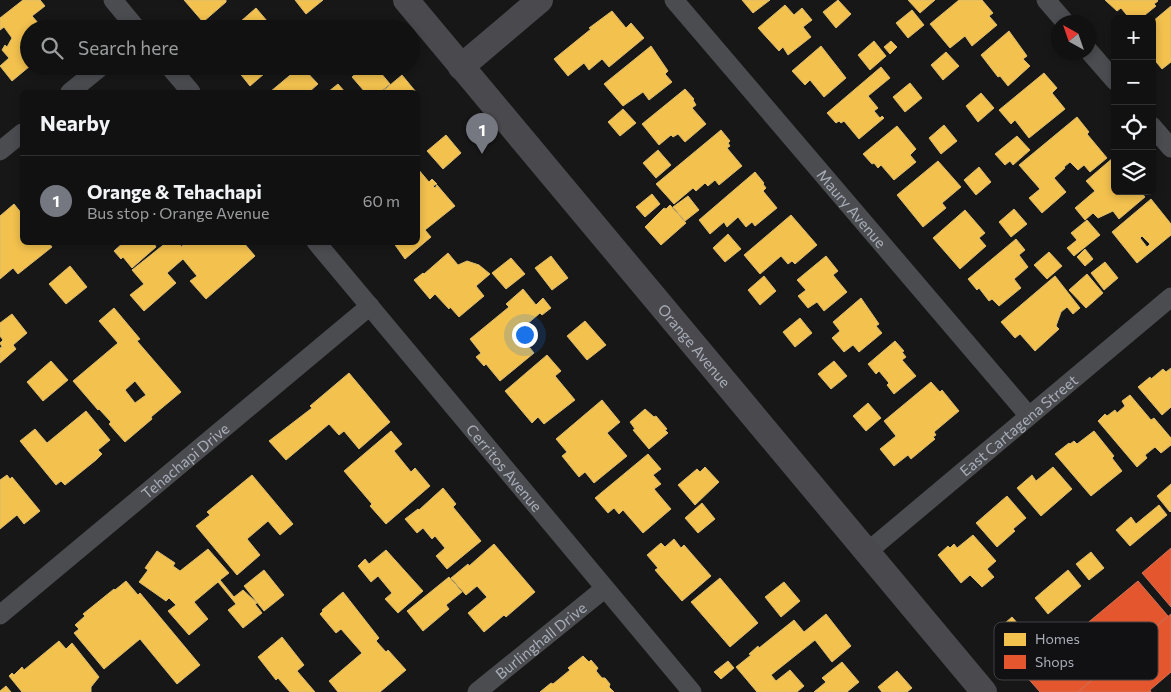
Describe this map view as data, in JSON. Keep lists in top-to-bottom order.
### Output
{
  "streets": {
    "street": [
      "Maury Avenue",
      "Orange Avenue",
      "East Cartagena Street",
      "Tehachapi Drive",
      "Cerritos Avenue",
      "Burlinghall Drive"
    ]
  },
  "crossings": [
    ["Maury Avenue", "East Cartagena Street"],
    ["Orange Avenue", "East Cartagena Street"],
    ["Tehachapi Drive", "Cerritos Avenue"],
    ["Cerritos Avenue", "Burlinghall Drive"]
  ],
  "legend": ["Homes", "Shops"],
  "north": "top left",
  "page": {
    "map_buttons": ["+", "−"],
    "search": "Search here",
    "heading": "Nearby",
    "pins": "1",
    "list": [
      {
        "mark": "1",
        "name": "Orange & Tehachapi",
        "note": "Bus stop · Orange Avenue",
        "value": "60 m"
      }
    ]
  }
}
